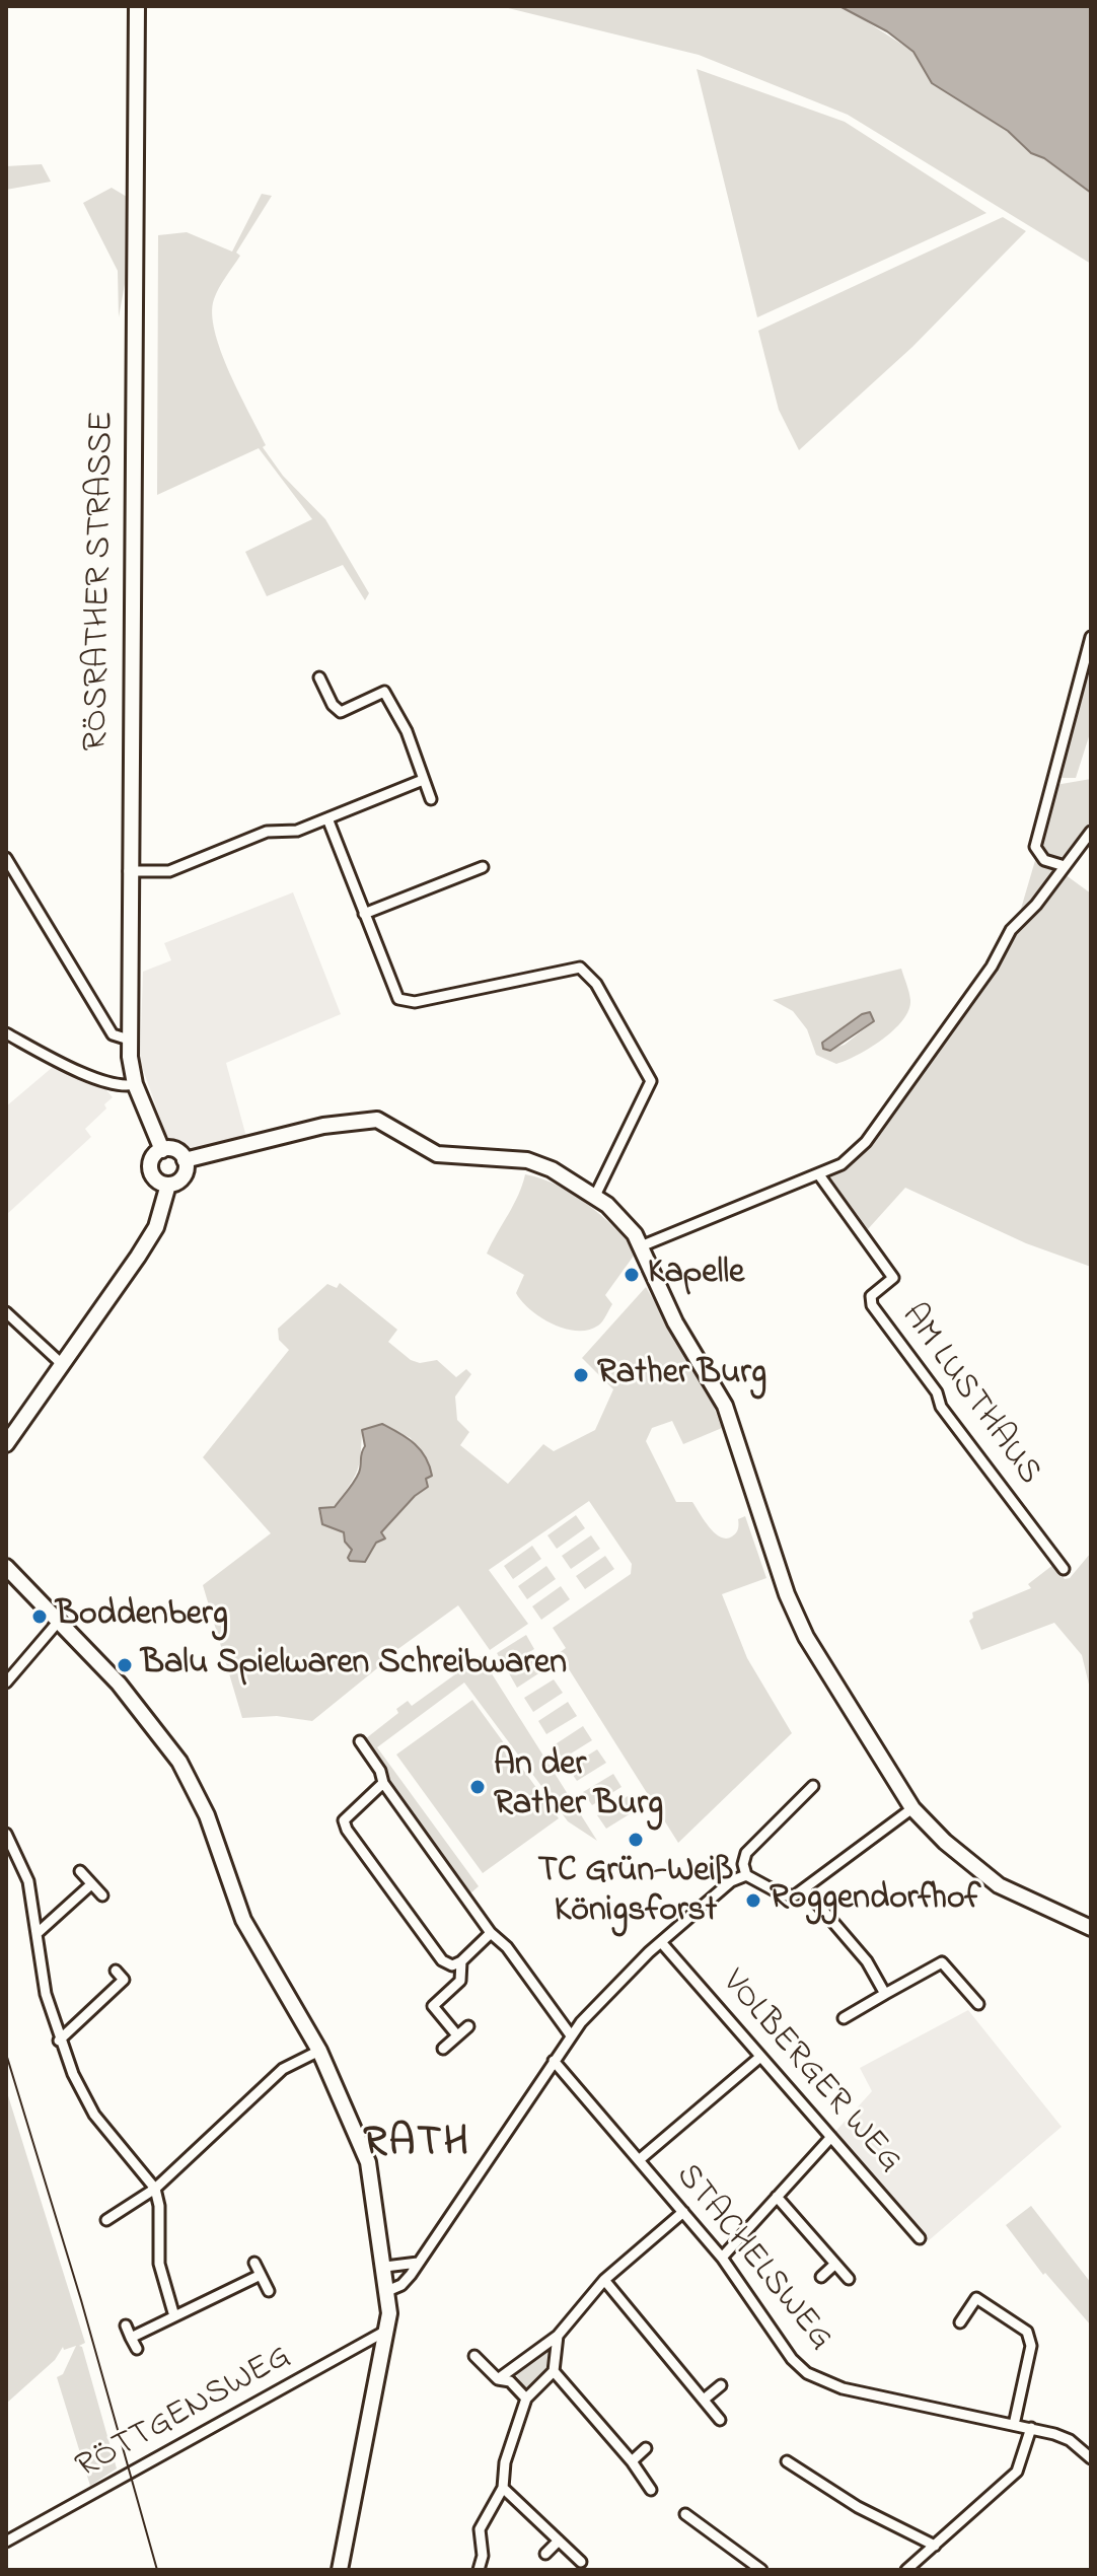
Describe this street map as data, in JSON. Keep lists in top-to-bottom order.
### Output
{
  "streets": {
    "main road": ["RÖSRATHER STRASSE"],
    "street": [
      "AM LUSTHAUS",
      "VOLBERGER WEG",
      "STACHELSWEG",
      "RÖTTGENSWEG"
    ]
  },
  "districts": ["RATH"],
  "places": [
    "Kapelle",
    "Rather Burg",
    "Boddenberg",
    "Balu Spielwaren Schreibwaren",
    "An der Rather Burg",
    "TC Grün-Weiß Königsforst",
    "Roggendorfhof"
  ]
}
